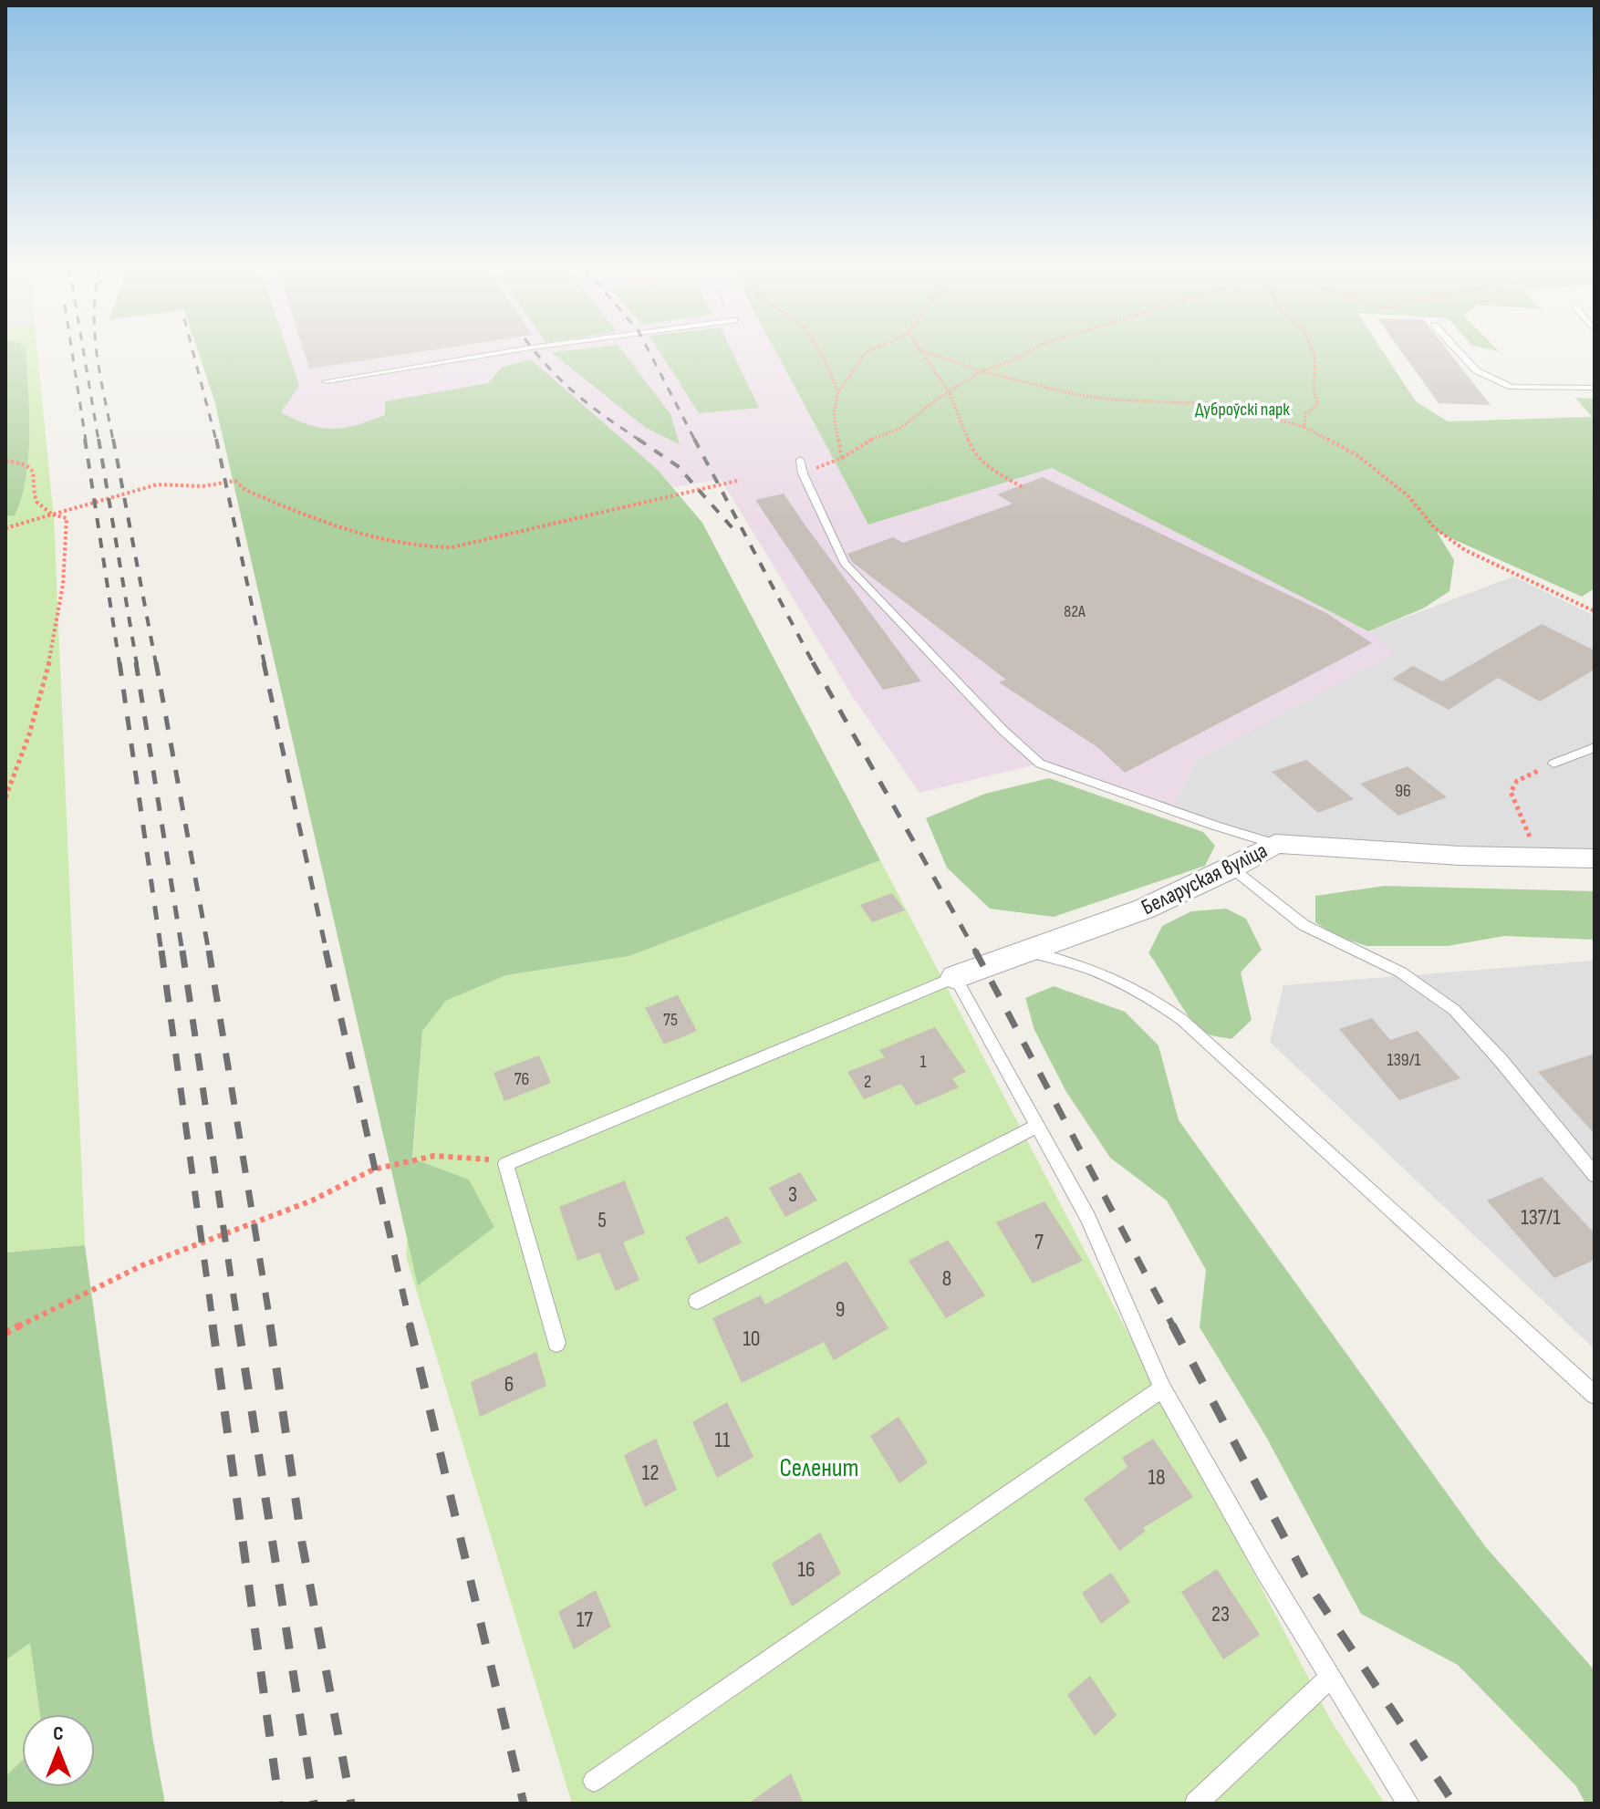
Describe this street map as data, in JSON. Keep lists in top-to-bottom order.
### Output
{
  "streets": {
    "street": ["Беларуская вуліца"]
  },
  "parks": ["Дуброўскі парк", "Селенит"],
  "house_numbers": [
    "82А",
    "96",
    "75",
    "139/1",
    "1",
    "76",
    "2",
    "3",
    "137/1",
    "5",
    "7",
    "8",
    "9",
    "10",
    "6",
    "11",
    "12",
    "18",
    "16",
    "23",
    "17"
  ],
  "north": "top"
}
